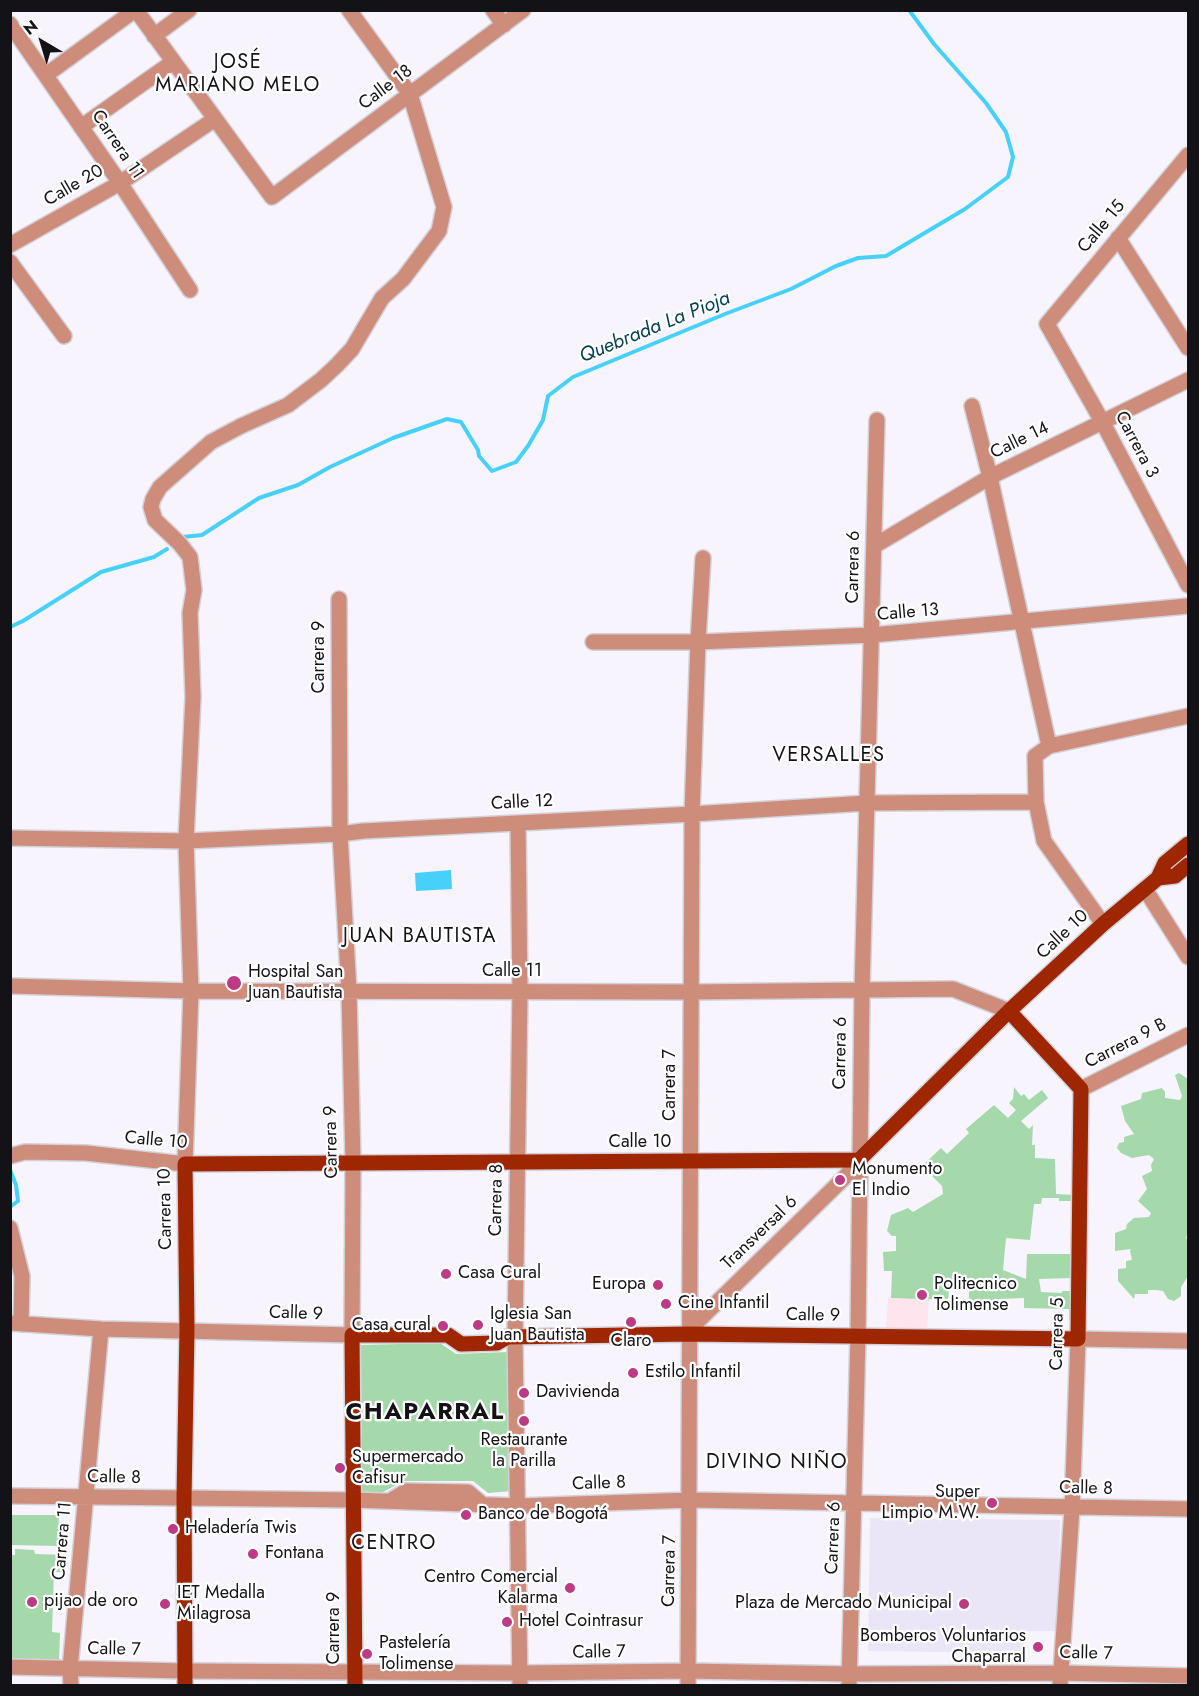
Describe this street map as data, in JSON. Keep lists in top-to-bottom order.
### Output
{
  "streets": {
    "main road": [
      "Carrera 9",
      "Calle 10",
      "Carrera 10",
      "Calle 9",
      "Carrera 5"
    ],
    "street": [
      "Calle 18",
      "Carrera 11",
      "Calle 20",
      "Calle 15",
      "Calle 14",
      "Carrera 3",
      "Carrera 6",
      "Calle 13",
      "Calle 12",
      "Calle 11",
      "Carrera 9 B",
      "Carrera 7",
      "Carrera 8",
      "Transversal 6",
      "Calle 8",
      "Calle 7"
    ]
  },
  "crossings": [
    ["Calle 18", "Calle 20"],
    ["Calle 18", "Carrera 10"],
    ["Carrera 11", "Calle 20"],
    ["Carrera 11", "Calle 9"],
    ["Carrera 11", "Calle 8"],
    ["Carrera 11", "Calle 7"],
    ["Calle 15", "Carrera 3"],
    ["Calle 14", "Carrera 3"],
    ["Calle 14", "Carrera 6"],
    ["Carrera 6", "Calle 13"],
    ["Carrera 6", "Calle 12"],
    ["Carrera 6", "Calle 10"],
    ["Carrera 6", "Calle 11"],
    ["Carrera 6", "Transversal 6"],
    ["Carrera 6", "Calle 9"],
    ["Carrera 6", "Calle 8"],
    ["Carrera 6", "Calle 7"],
    ["Calle 13", "Carrera 7"],
    ["Carrera 9", "Calle 12"],
    ["Carrera 9", "Calle 10"],
    ["Carrera 9", "Calle 11"],
    ["Carrera 9", "Calle 9"],
    ["Carrera 9", "Calle 8"],
    ["Carrera 9", "Calle 7"],
    ["Calle 12", "Carrera 7"],
    ["Calle 12", "Carrera 8"],
    ["Calle 12", "Carrera 10"],
    ["Calle 10", "Calle 11"],
    ["Calle 10", "Carrera 7"],
    ["Calle 10", "Carrera 8"],
    ["Calle 10", "Carrera 10"],
    ["Calle 10", "Transversal 6"],
    ["Calle 11", "Carrera 7"],
    ["Calle 11", "Carrera 8"],
    ["Calle 11", "Carrera 10"],
    ["Carrera 9 B", "Carrera 5"],
    ["Carrera 7", "Transversal 6"],
    ["Carrera 7", "Calle 9"],
    ["Carrera 7", "Calle 8"],
    ["Carrera 7", "Calle 7"],
    ["Carrera 8", "Calle 9"],
    ["Carrera 8", "Calle 8"],
    ["Carrera 8", "Calle 7"],
    ["Carrera 10", "Calle 9"],
    ["Carrera 10", "Calle 8"],
    ["Carrera 10", "Calle 7"],
    ["Transversal 6", "Calle 9"],
    ["Calle 9", "Carrera 5"],
    ["Carrera 5", "Calle 8"],
    ["Carrera 5", "Calle 7"]
  ],
  "districts": [
    "JOSÉ MARIANO MELO",
    "VERSALLES",
    "JUAN BAUTISTA",
    "CHAPARRAL",
    "DIVINO NIÑO",
    "CENTRO"
  ],
  "water": ["Quebrada La Pioja"],
  "places": [
    "Hospital San Juan Bautista",
    "Monumento El Indio",
    "Casa Cural",
    "Europa",
    "Politecnico Tolimense",
    "Cine Infantil",
    "Claro",
    "Iglesia San Juan Bautista",
    "Casa cural",
    "Estilo Infantil",
    "Davivienda",
    "Restaurante la Parilla",
    "Supermercado Cafisur",
    "Super Limpio M.W.",
    "Banco de Bogotá",
    "Heladería Twis",
    "Fontana",
    "Centro Comercial Kalarma",
    "pijao de oro",
    "IET Medalla Milagrosa",
    "Plaza de Mercado Municipal",
    "Hotel Cointrasur",
    "Bomberos Voluntarios Chaparral",
    "Pastelería Tolimense"
  ],
  "north": "top left"
}
